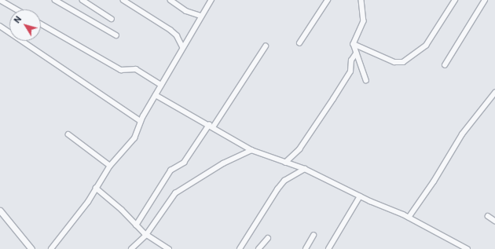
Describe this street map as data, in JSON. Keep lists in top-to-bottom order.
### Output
{
  "north": "top left"
}
